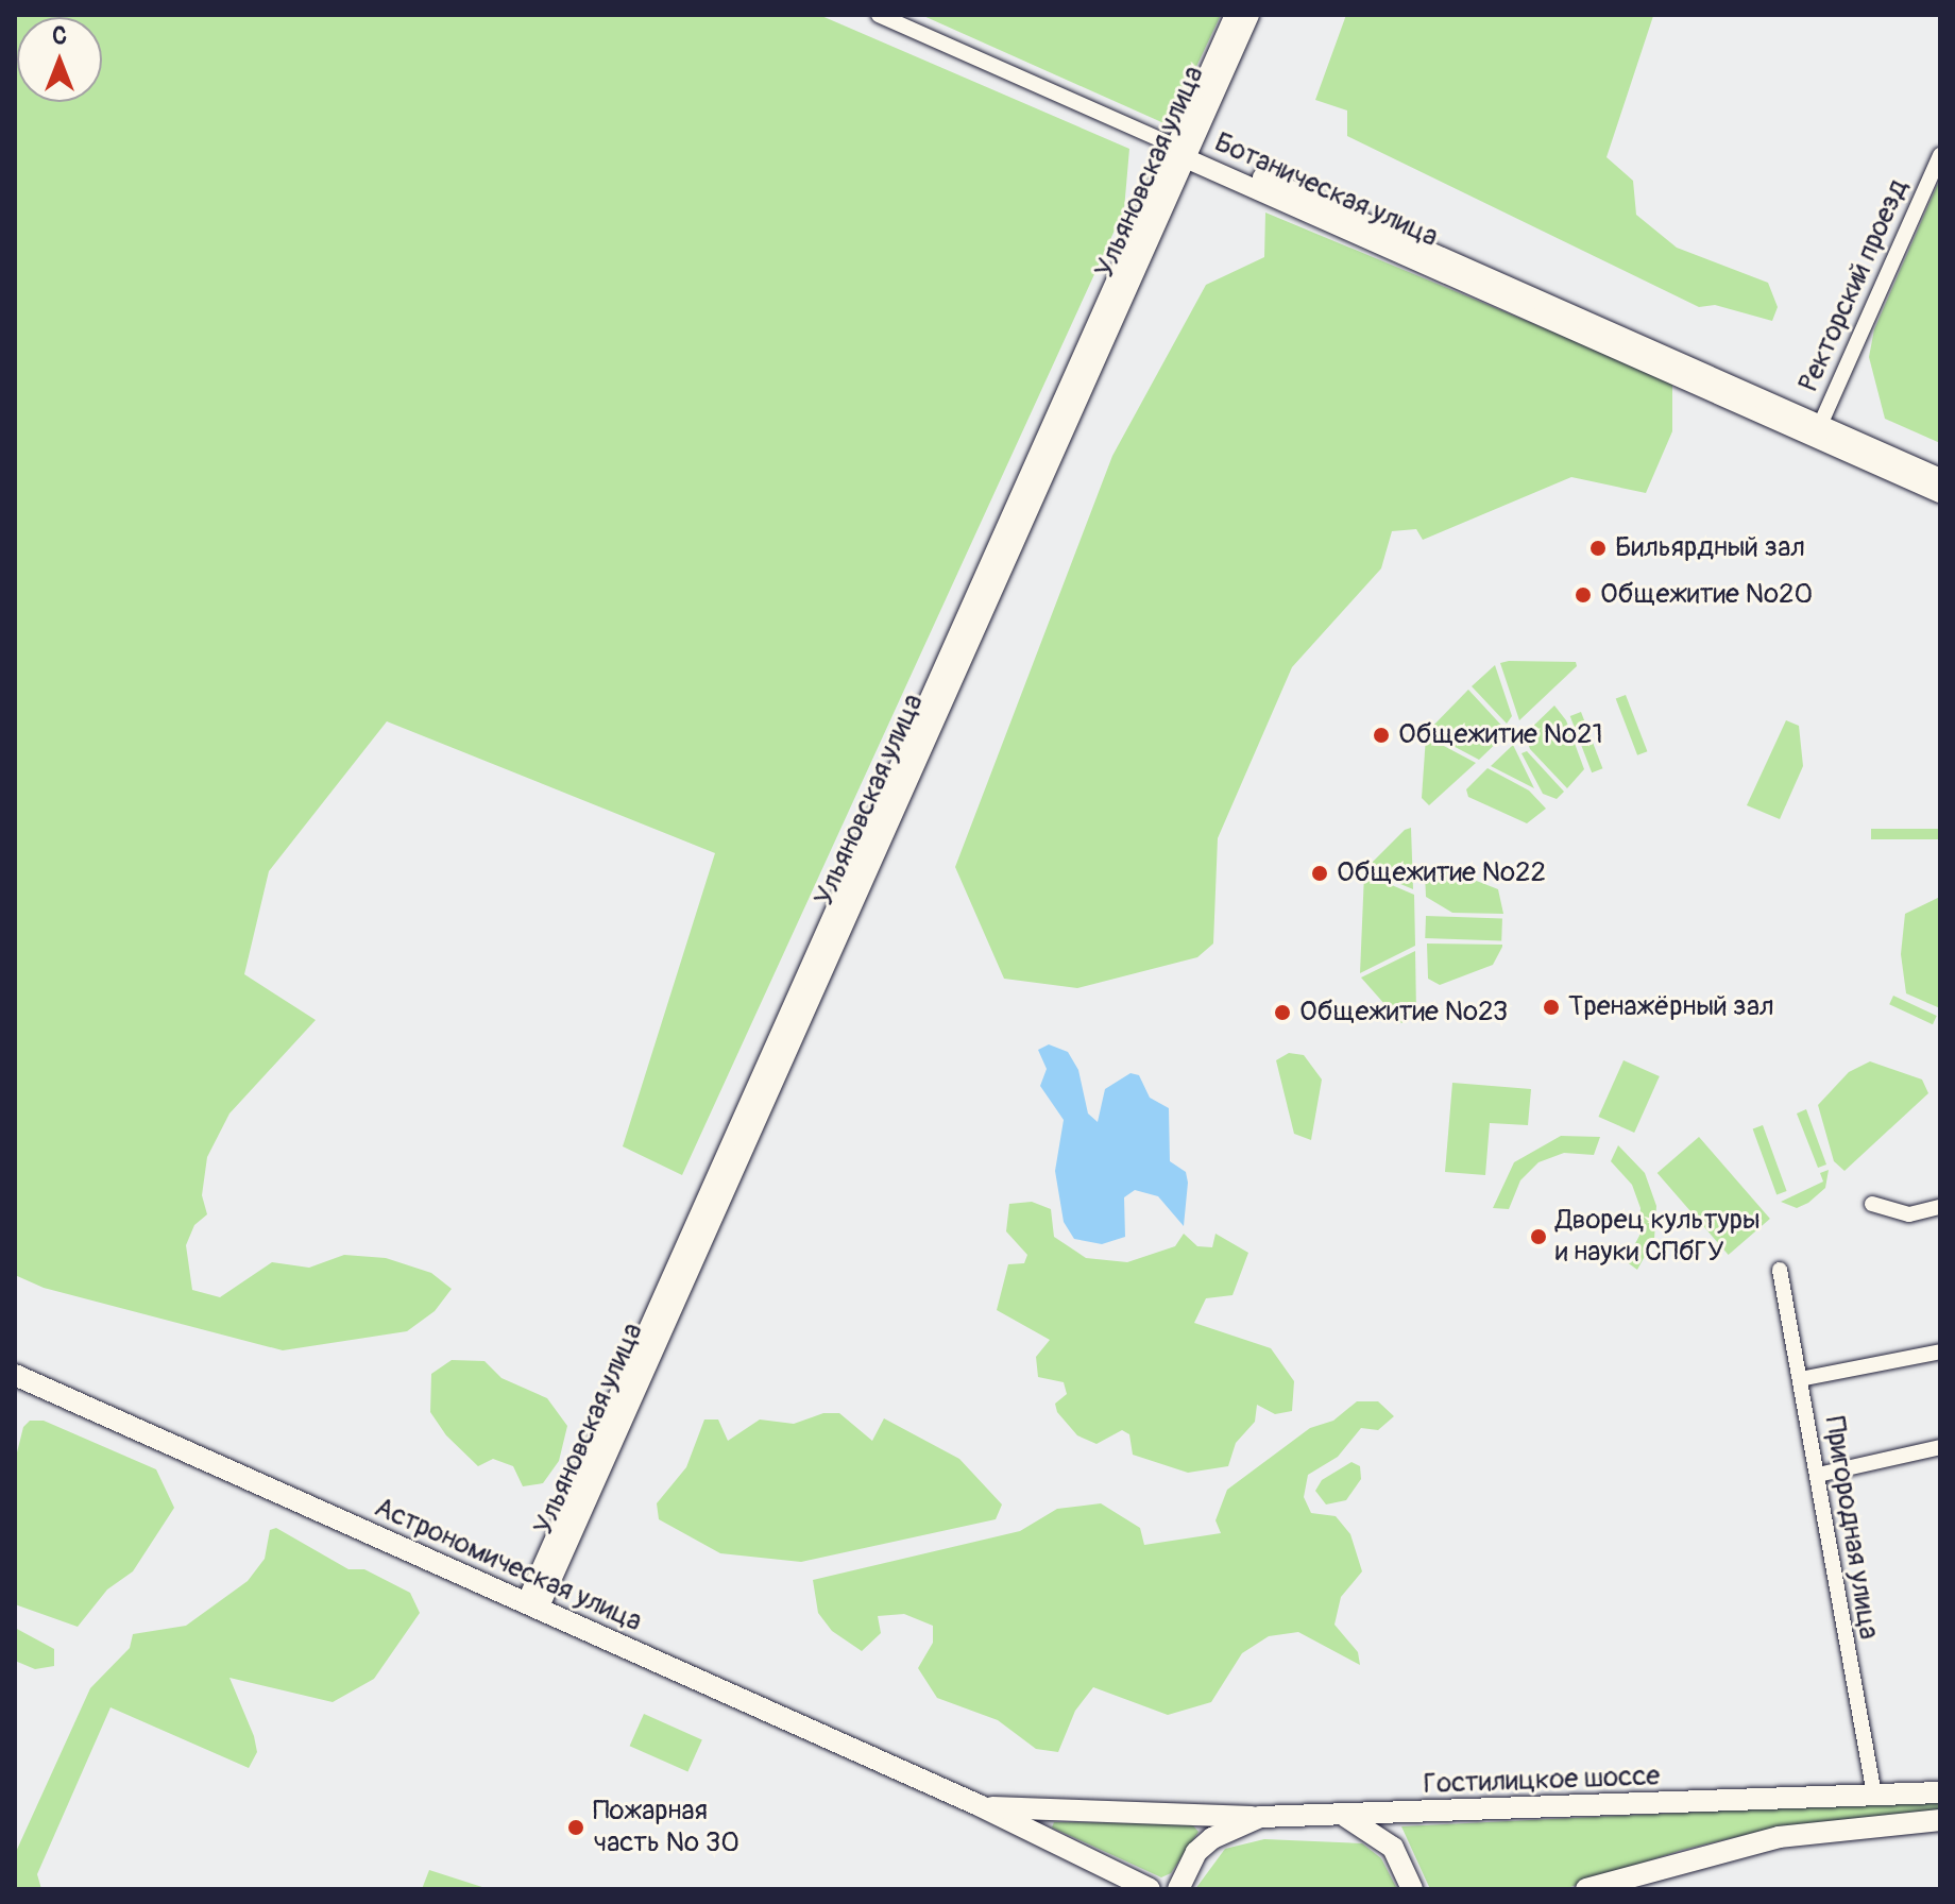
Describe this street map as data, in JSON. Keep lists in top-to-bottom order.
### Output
{
  "streets": {
    "main road": ["Астрономическая улица", "Гостилицкое шоссе"],
    "street": [
      "Ульяновская улица",
      "Ботаническая улица",
      "Ректорский проезд",
      "Пригородная улица"
    ]
  },
  "crossings": [
    ["Ульяновская улица", "Ботаническая улица"],
    ["Ульяновская улица", "Астрономическая улица"],
    ["Ботаническая улица", "Ректорский проезд"],
    ["Пригородная улица", "Гостилицкое шоссе"],
    ["Астрономическая улица", "Гостилицкое шоссе"]
  ],
  "places": [
    "Бильярдный зал",
    "Общежитие №20",
    "Общежитие №21",
    "Общежитие №22",
    "Тренажёрный зал",
    "Общежитие №23",
    "Дворец культуры и науки СПбГУ",
    "Пожарная часть № 30"
  ],
  "north": "top"
}
